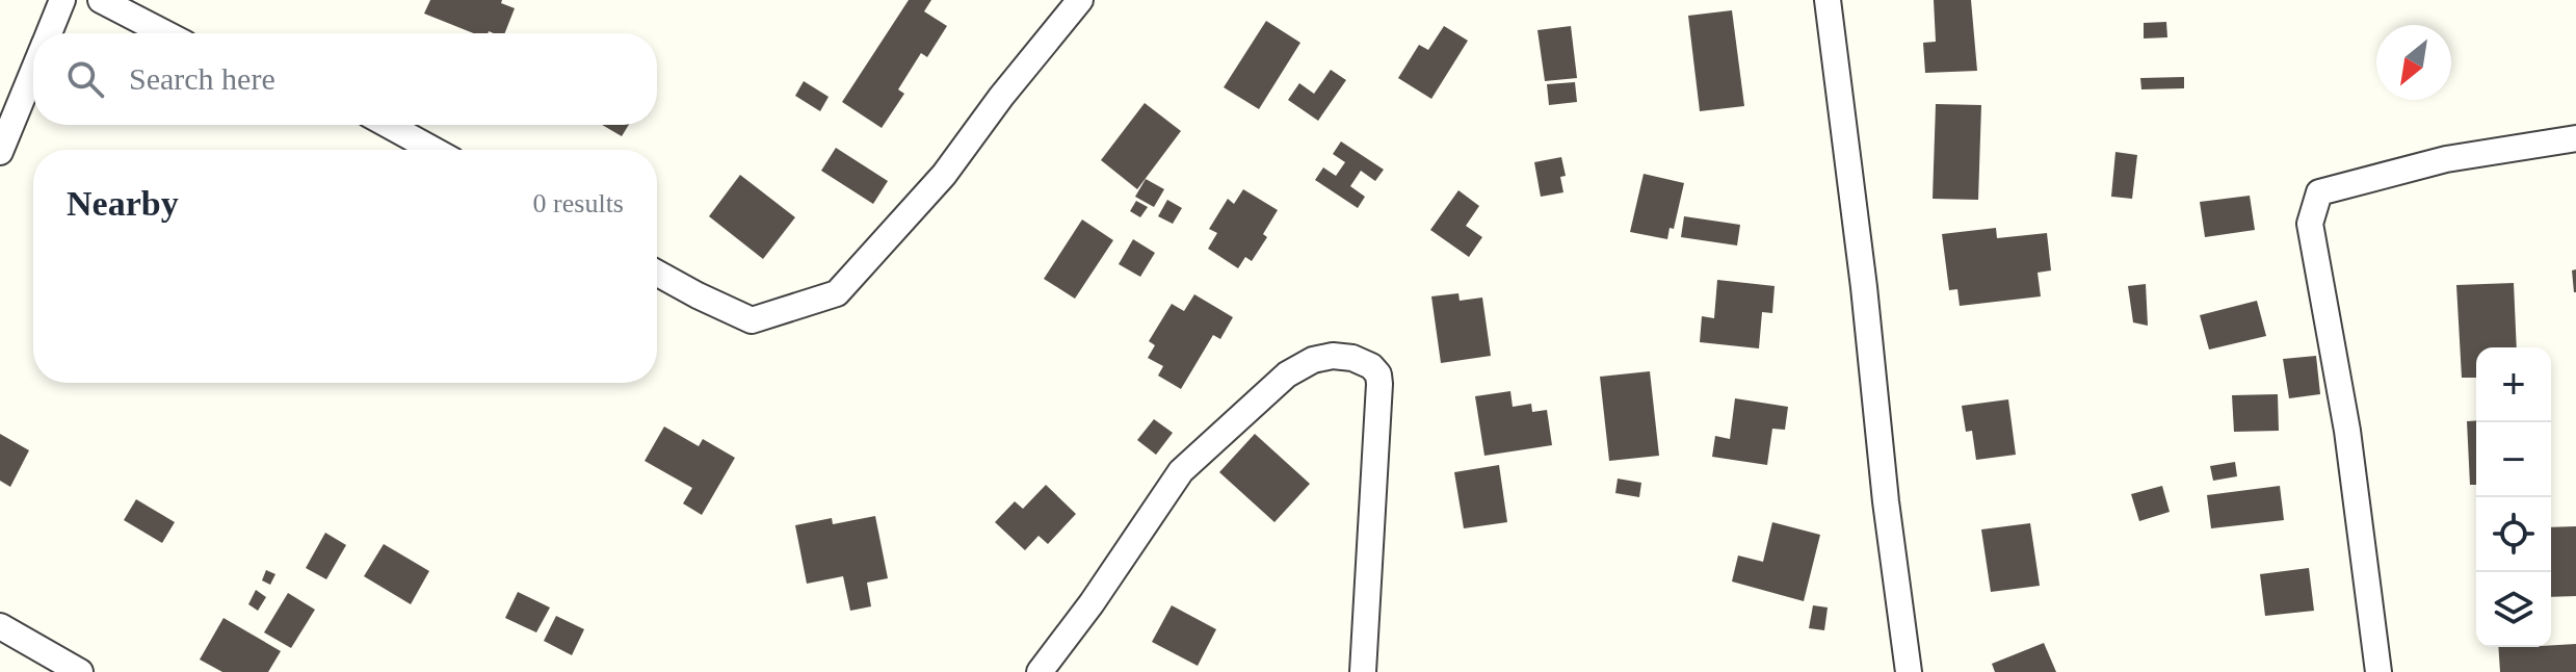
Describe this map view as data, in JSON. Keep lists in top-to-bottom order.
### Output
{
  "north": "bottom left",
  "page": {
    "search": "Search here",
    "heading": ["Nearby", "0 results"],
    "map_buttons": ["+", "−"]
  }
}
